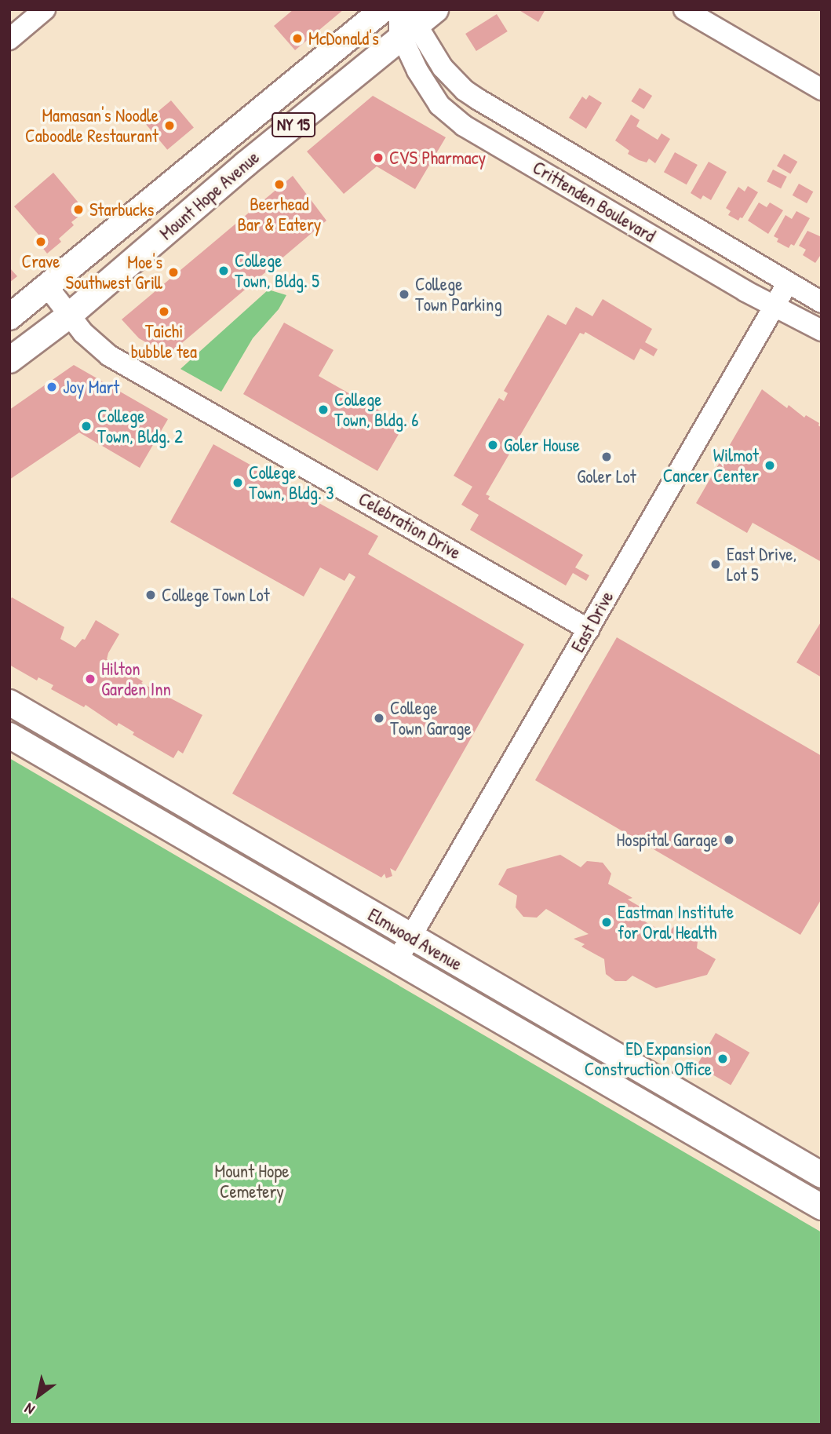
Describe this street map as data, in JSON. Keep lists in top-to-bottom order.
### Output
{
  "streets": {
    "main road": ["NY 15", "Mount Hope Avenue", "Elmwood Avenue"],
    "street": ["Crittenden Boulevard", "Celebration Drive", "East Drive"]
  },
  "crossings": [
    ["Mount Hope Avenue", "Crittenden Boulevard"],
    ["Mount Hope Avenue", "Celebration Drive"],
    ["Crittenden Boulevard", "East Drive"],
    ["Celebration Drive", "East Drive"],
    ["East Drive", "Elmwood Avenue"]
  ],
  "parks": ["Mount Hope Cemetery"],
  "places": [
    "McDonald's",
    "Mamasan's Noodle Caboodle Restaurant",
    "CVS Pharmacy",
    "Beerhead Bar & Eatery",
    "Starbucks",
    "Crave",
    "College Town, Bldg. 5",
    "Moe's Southwest Grill",
    "College Town Parking",
    "Taichi bubble tea",
    "Joy Mart",
    "College Town, Bldg. 6",
    "College Town, Bldg. 2",
    "Goler House",
    "Goler Lot",
    "Wilmot Cancer Center",
    "College Town, Bldg. 3",
    "East Drive, Lot 5",
    "College Town Lot",
    "Hilton Garden Inn",
    "College Town Garage",
    "Hospital Garage",
    "Eastman Institute for Oral Health",
    "ED Expansion Construction Office"
  ],
  "north": "bottom left"
}
